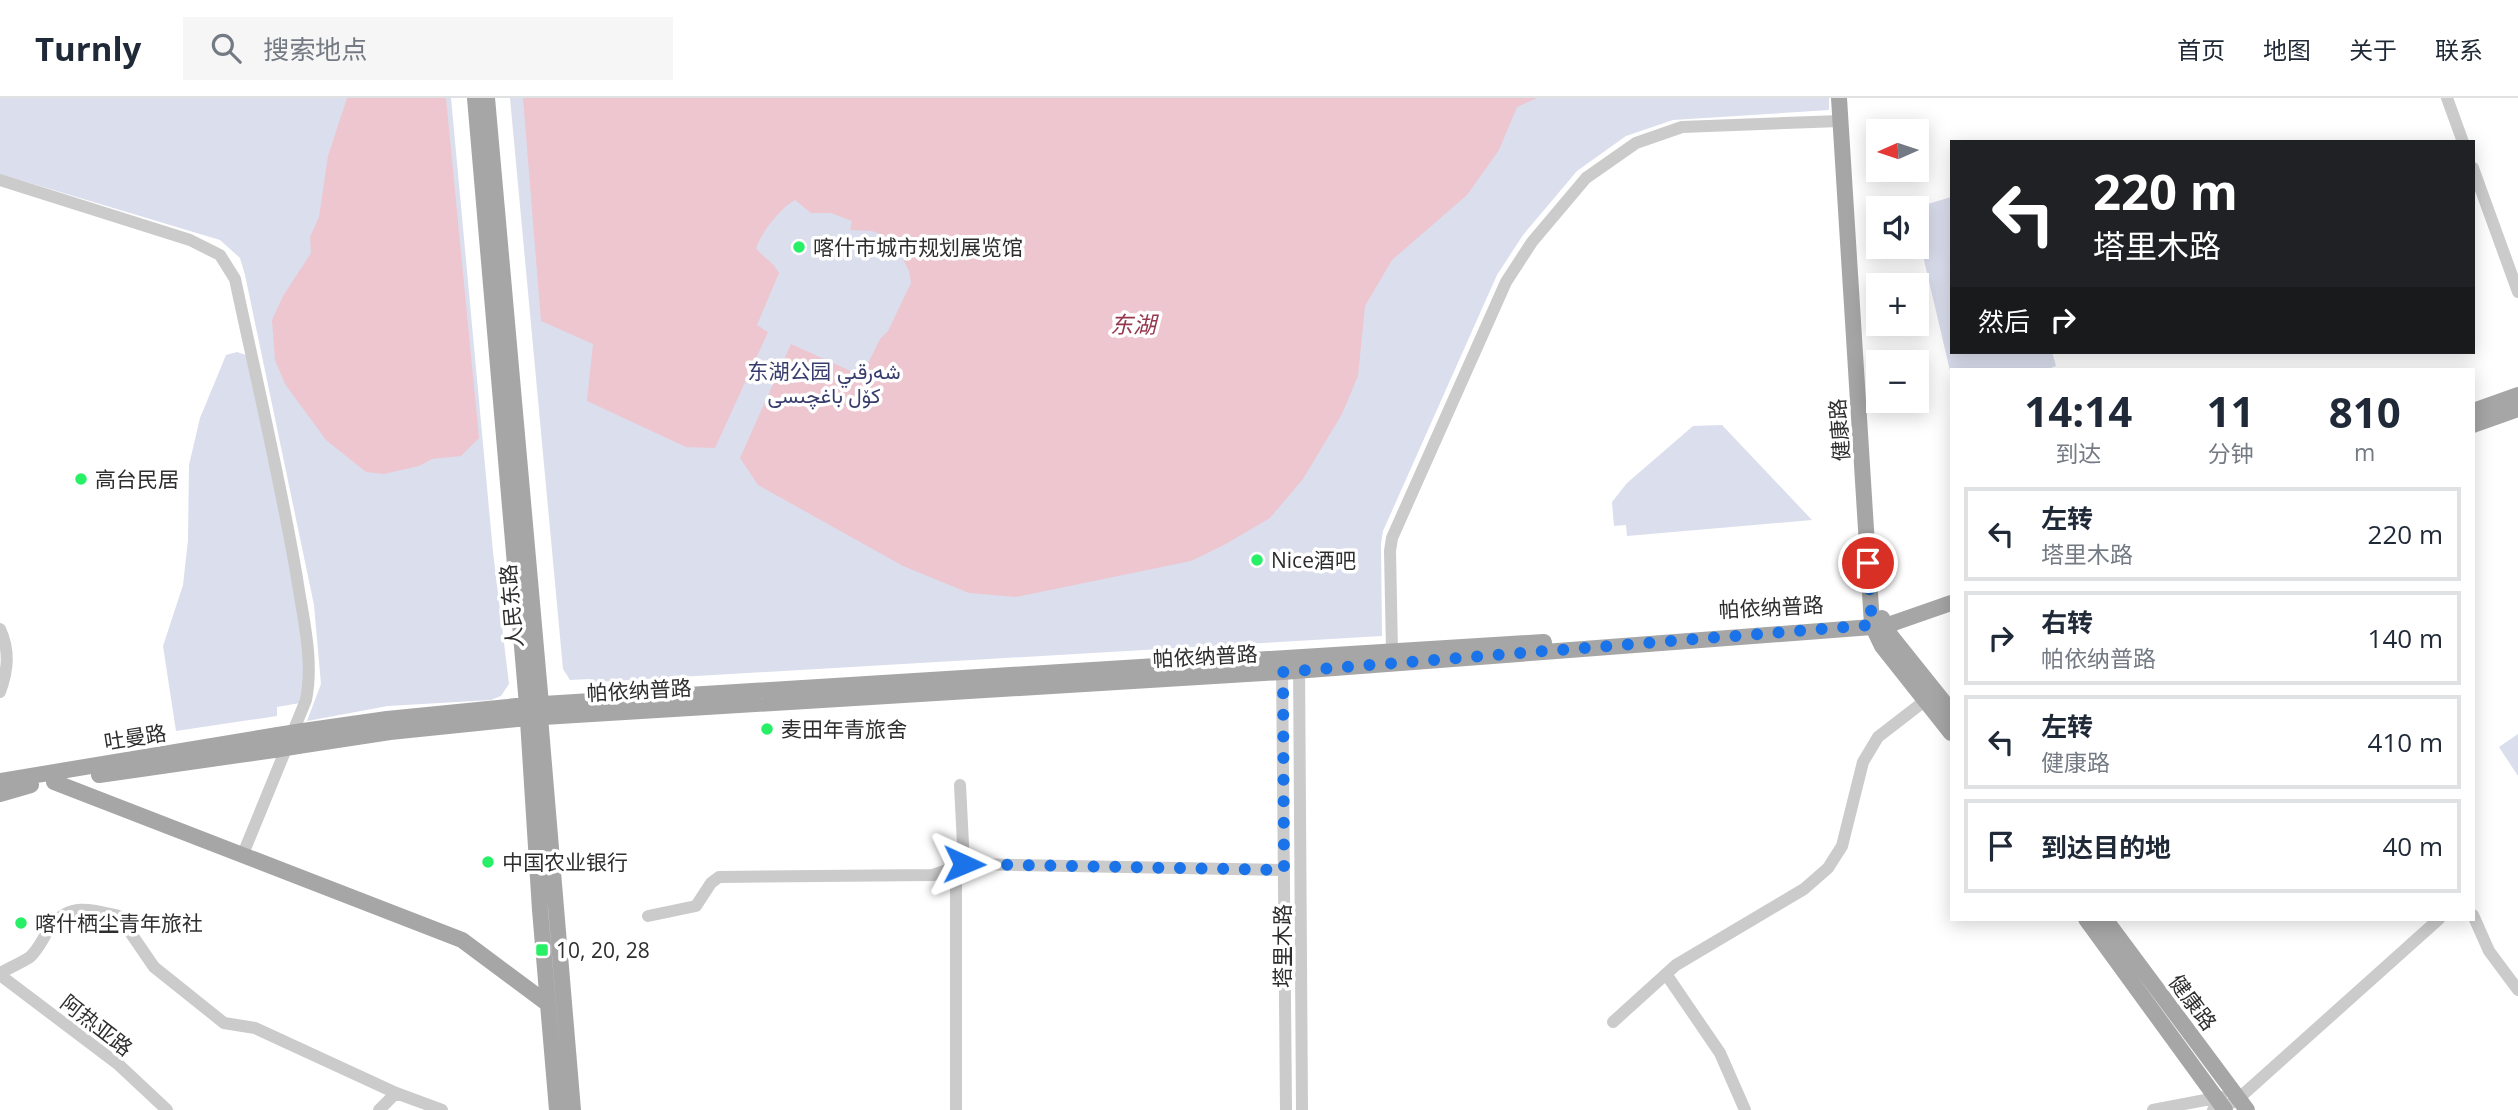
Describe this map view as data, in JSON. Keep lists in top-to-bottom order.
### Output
{
  "streets": {
    "main road": [
      "健康路",
      "人民东路",
      "帕依纳普路",
      "吐曼路"
    ],
    "street": ["塔里木路", "阿热亚路"]
  },
  "crossings": [
    ["健康路", "帕依纳普路"],
    ["人民东路", "帕依纳普路"],
    ["帕依纳普路", "塔里木路"]
  ],
  "water": ["东湖"],
  "parks": ["东湖公园 شەرقىي كۆل باغچىسى"],
  "places": {
    "other": [
      "喀什市城市规划展览馆",
      "高台民居",
      "Nice酒吧",
      "麦田年青旅舍",
      "中国农业银行",
      "喀什栖尘青年旅社"
    ],
    "transit": ["10, 20, 28"]
  },
  "north": "left",
  "page": {
    "header": "Turnly",
    "search": "搜索地点",
    "nav": [
      "首页",
      "地图",
      "关于",
      "联系"
    ],
    "map_buttons": ["+", "−"],
    "turn": ["220 m", "塔里木路"],
    "then": "然后",
    "eta": [
      "14:14",
      "到达",
      "11",
      "分钟",
      "810",
      "m"
    ],
    "list": [
      {
        "name": "左转",
        "note": "塔里木路",
        "value": "220 m"
      },
      {
        "name": "右转",
        "note": "帕依纳普路",
        "value": "140 m"
      },
      {
        "name": "左转",
        "note": "健康路",
        "value": "410 m"
      },
      {
        "name": "到达目的地",
        "value": "40 m"
      }
    ]
  }
}
